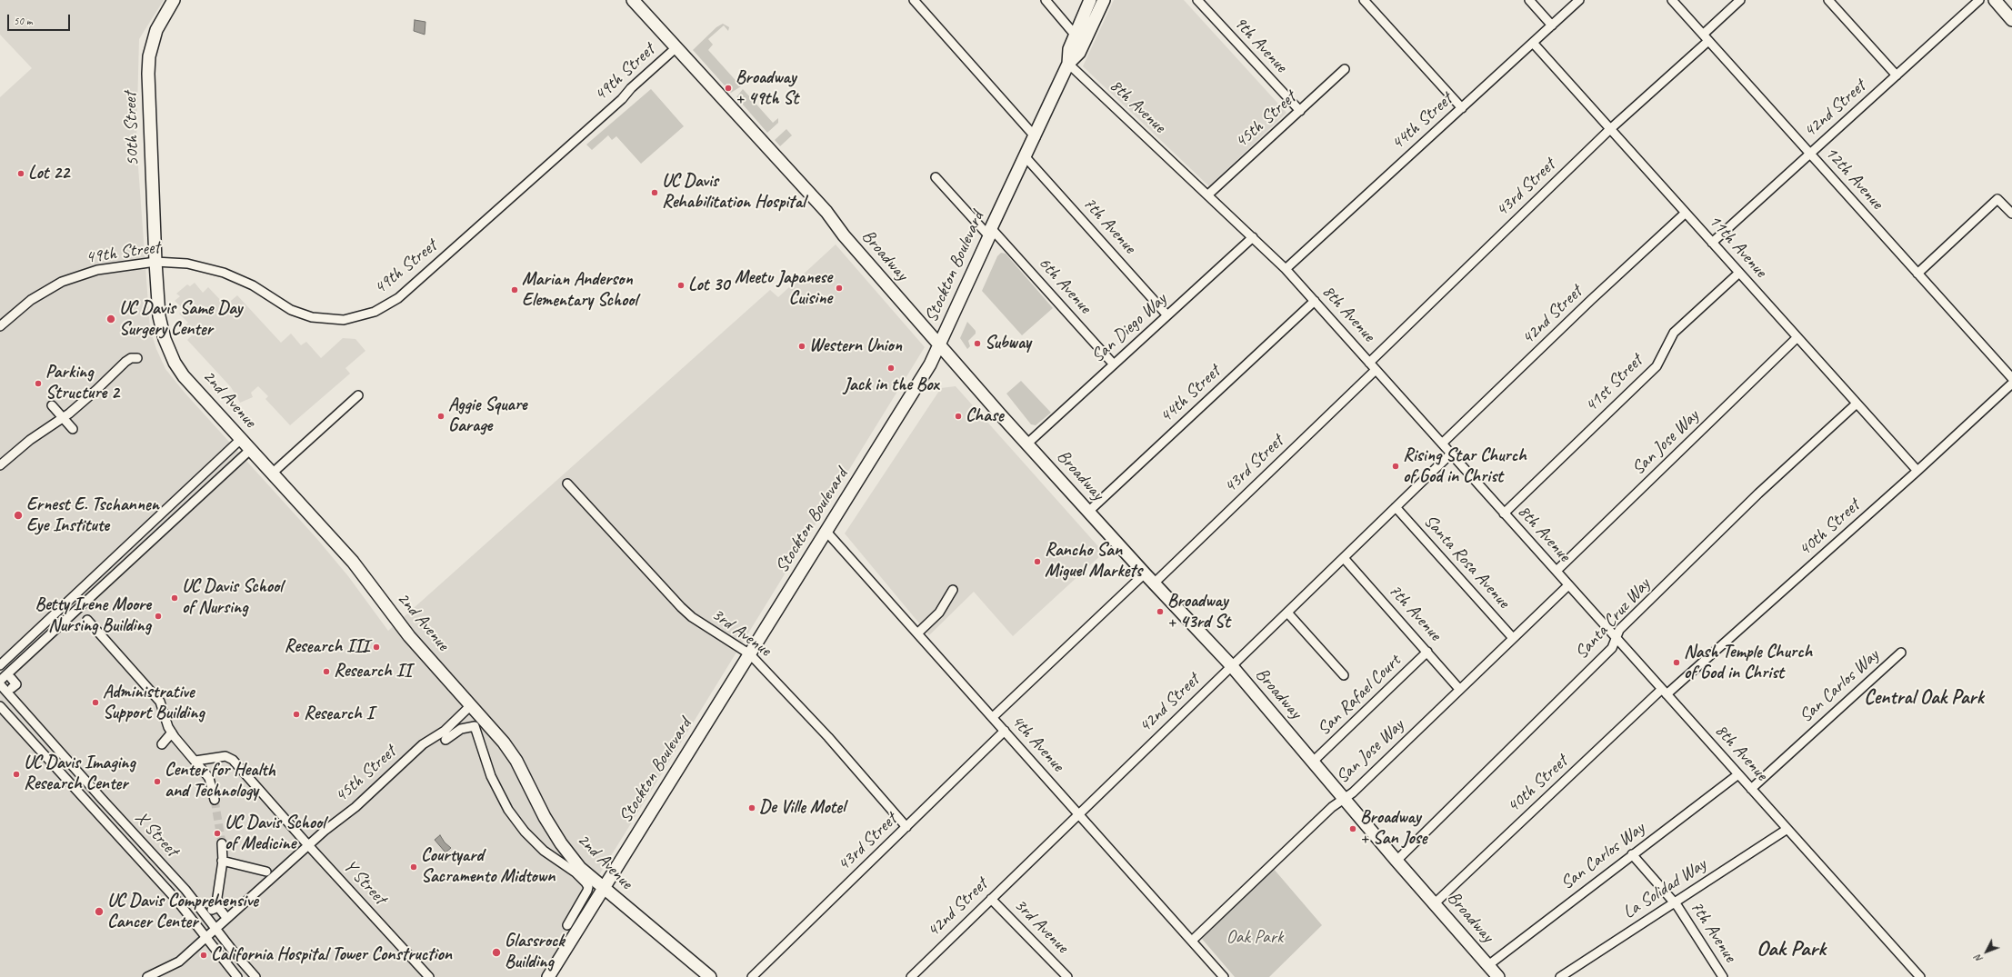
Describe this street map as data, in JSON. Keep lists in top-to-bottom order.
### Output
{
  "streets": {
    "main road": [
      "50th Street",
      "Broadway",
      "Stockton Boulevard",
      "2nd Avenue"
    ],
    "street": [
      "9th Avenue",
      "49th Street",
      "8th Avenue",
      "42nd Street",
      "45th Street",
      "44th Street",
      "12th Avenue",
      "43rd Street",
      "7th Avenue",
      "11th Avenue",
      "6th Avenue",
      "San Diego Way",
      "41st Street",
      "San Jose Way",
      "40th Street",
      "Santa Rosa Avenue",
      "Santa Cruz Way",
      "3rd Avenue",
      "San Carlos Way",
      "San Rafael Court",
      "4th Avenue",
      "X Street",
      "Y Street",
      "La Solidad Way"
    ]
  },
  "crossings": [
    ["9th Avenue", "45th Street"],
    ["49th Street", "50th Street"],
    ["49th Street", "Broadway"],
    ["49th Street", "2nd Avenue"],
    ["8th Avenue", "42nd Street"],
    ["8th Avenue", "45th Street"],
    ["8th Avenue", "44th Street"],
    ["8th Avenue", "43rd Street"],
    ["8th Avenue", "Stockton Boulevard"],
    ["8th Avenue", "San Diego Way"],
    ["8th Avenue", "41st Street"],
    ["8th Avenue", "San Jose Way"],
    ["8th Avenue", "40th Street"],
    ["8th Avenue", "Santa Cruz Way"],
    ["8th Avenue", "San Carlos Way"],
    ["8th Avenue", "La Solidad Way"],
    ["42nd Street", "12th Avenue"],
    ["42nd Street", "7th Avenue"],
    ["42nd Street", "11th Avenue"],
    ["42nd Street", "Broadway"],
    ["42nd Street", "Santa Rosa Avenue"],
    ["42nd Street", "3rd Avenue"],
    ["42nd Street", "4th Avenue"],
    ["45th Street", "2nd Avenue"],
    ["45th Street", "X Street"],
    ["45th Street", "Y Street"],
    ["44th Street", "11th Avenue"],
    ["44th Street", "Broadway"],
    ["50th Street", "2nd Avenue"],
    ["12th Avenue", "43rd Street"],
    ["43rd Street", "11th Avenue"],
    ["43rd Street", "Broadway"],
    ["43rd Street", "3rd Avenue"],
    ["43rd Street", "4th Avenue"],
    ["7th Avenue", "Stockton Boulevard"],
    ["7th Avenue", "San Diego Way"],
    ["7th Avenue", "San Jose Way"],
    ["7th Avenue", "San Carlos Way"],
    ["7th Avenue", "San Rafael Court"],
    ["7th Avenue", "La Solidad Way"],
    ["11th Avenue", "41st Street"],
    ["11th Avenue", "San Jose Way"],
    ["11th Avenue", "40th Street"],
    ["11th Avenue", "Santa Cruz Way"],
    ["Broadway", "Stockton Boulevard"],
    ["Broadway", "San Diego Way"],
    ["Broadway", "San Jose Way"],
    ["Broadway", "40th Street"],
    ["Broadway", "Santa Cruz Way"],
    ["Broadway", "San Carlos Way"],
    ["Broadway", "San Rafael Court"],
    ["Stockton Boulevard", "6th Avenue"],
    ["Stockton Boulevard", "2nd Avenue"],
    ["Stockton Boulevard", "3rd Avenue"],
    ["Stockton Boulevard", "4th Avenue"],
    ["6th Avenue", "San Diego Way"],
    ["San Jose Way", "Santa Rosa Avenue"],
    ["San Jose Way", "4th Avenue"]
  ],
  "districts": ["Central Oak Park", "Oak Park"],
  "parks": ["Oak Park"],
  "places": [
    "Broadway + 49th St",
    "Lot 22",
    "UC Davis Rehabilitation Hospital",
    "Lot 30",
    "Meetu Japanese Cuisine",
    "Marian Anderson Elementary School",
    "UC Davis Same Day Surgery Center",
    "Subway",
    "Western Union",
    "Jack in the Box",
    "Parking Structure 2",
    "Aggie Square Garage",
    "Chase",
    "Rising Star Church of God in Christ",
    "Ernest E. Tschannen Eye Institute",
    "Rancho San Miguel Markets",
    "UC Davis School of Nursing",
    "Broadway + 43rd St",
    "Betty Irene Moore Nursing Building",
    "Research III",
    "Nash Temple Church of God in Christ",
    "Research II",
    "Administrative Support Building",
    "Research I",
    "UC Davis Imaging Research Center",
    "Center for Health and Technology",
    "De Ville Motel",
    "Broadway + San Jose",
    "UC Davis School of Medicine",
    "Courtyard Sacramento Midtown",
    "UC Davis Comprehensive Cancer Center",
    "Glassrock Building",
    "California Hospital Tower Construction"
  ],
  "scale_bar": "50 m",
  "north": "bottom left"
}
